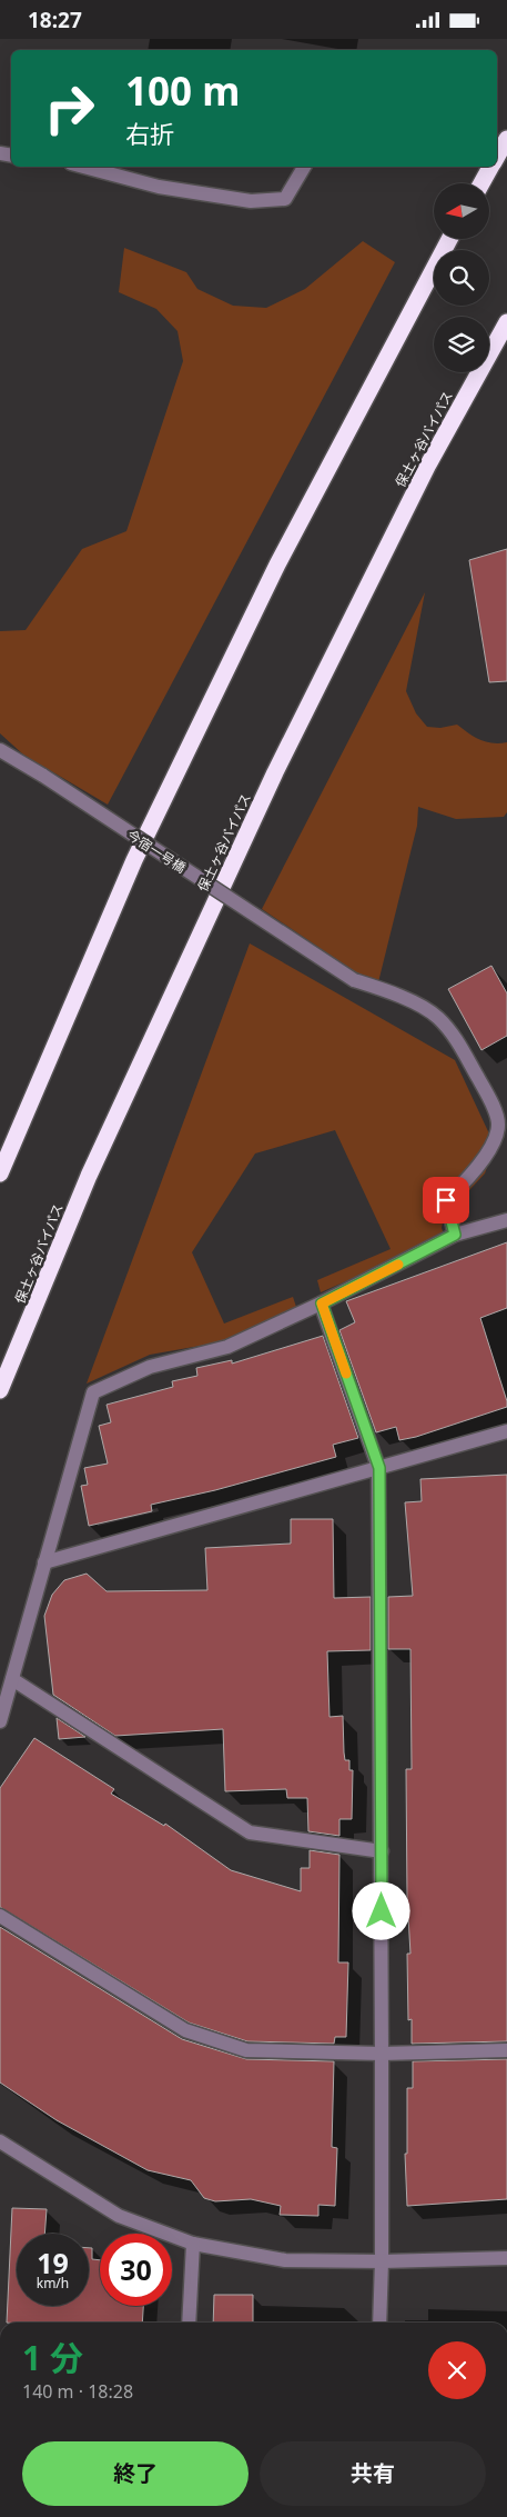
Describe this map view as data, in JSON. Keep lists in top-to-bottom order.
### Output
{
  "streets": {
    "highway": ["保土ヶ谷バイパス"],
    "street": ["今宿一号橋"]
  },
  "north": "left",
  "page": {
    "status": "18:27",
    "turn": ["100 m", "右折"],
    "speed": "19 km/h",
    "limit": "30",
    "heading": ["1 分", "140 m · 18:28"],
    "buttons": ["終了", "共有"]
  }
}
